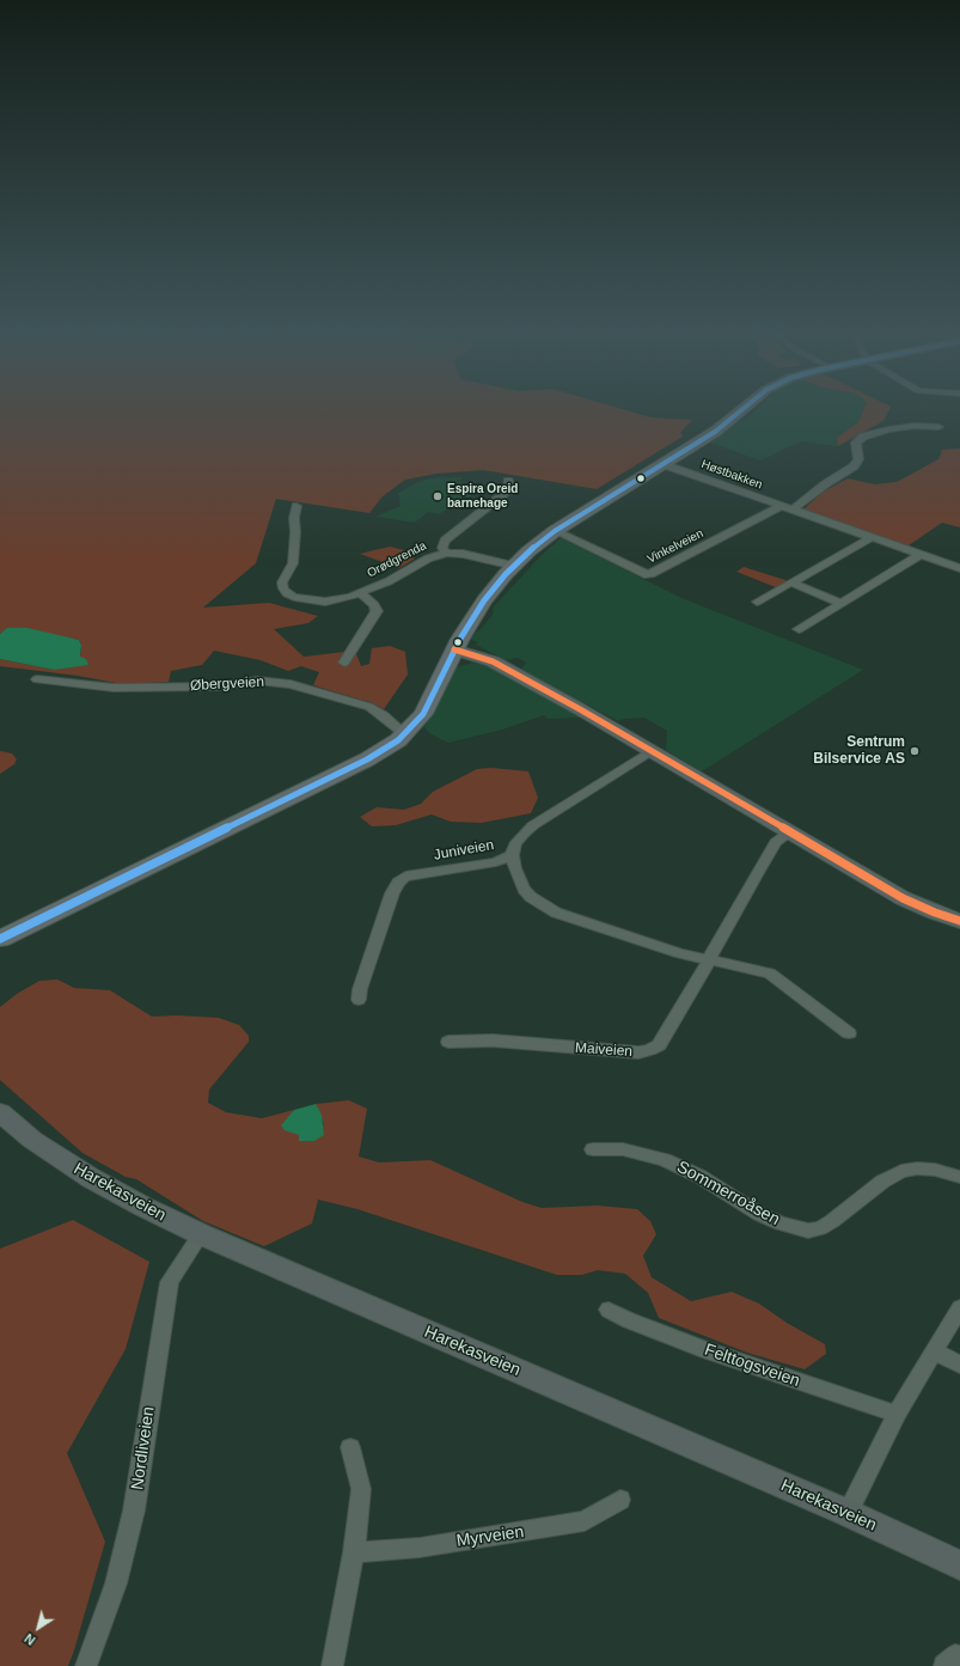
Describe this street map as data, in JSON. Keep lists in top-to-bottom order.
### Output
{
  "streets": {
    "street": [
      "Høstbakken",
      "Vinkelveien",
      "Orødgrenda",
      "Øbergveien",
      "Juniveien",
      "Maiveien",
      "Harekasveien",
      "Sommerroåsen",
      "Felttogsveien",
      "Nordliveien",
      "Myrveien"
    ]
  },
  "crossings": [
    ["Høstbakken", "Vinkelveien"],
    ["Harekasveien", "Nordliveien"]
  ],
  "places": ["Espira Oreid barnehage", "Sentrum Bilservice AS"],
  "north": "bottom left"
}
